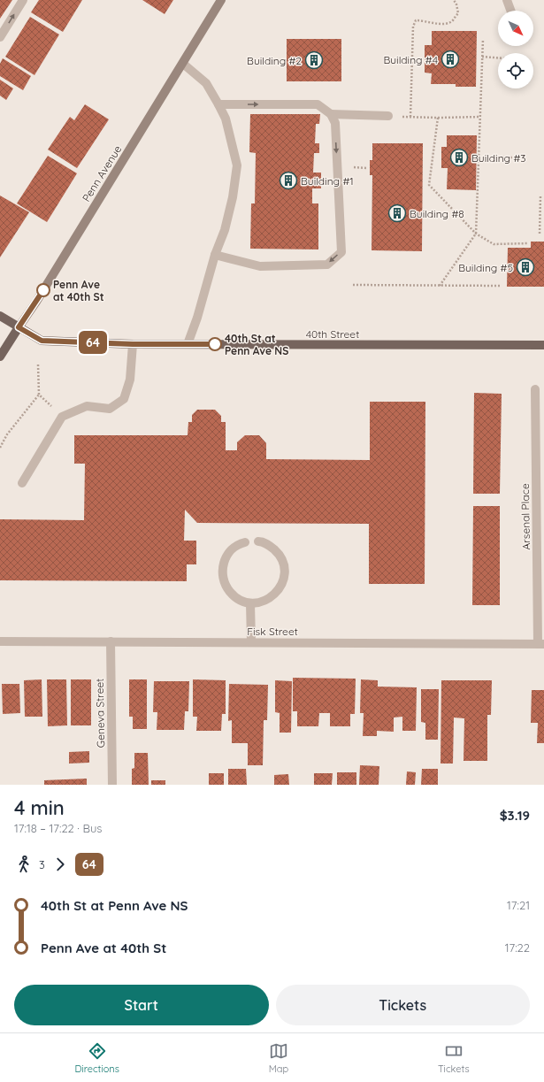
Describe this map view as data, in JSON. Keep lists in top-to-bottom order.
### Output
{
  "streets": {
    "main road": ["Penn Avenue", "40th Street"],
    "street": ["Arsenal Place", "Fisk Street", "Geneva Street"]
  },
  "crossings": [
    ["Penn Avenue", "40th Street"],
    ["Arsenal Place", "Fisk Street"],
    ["Fisk Street", "Geneva Street"]
  ],
  "places": {
    "building": [
      "Building #4",
      "Building #2",
      "Building #3",
      "Building #1",
      "Building #8",
      "Building #5"
    ],
    "other": ["Penn Ave at 40th St", "40th St at Penn Ave NS"]
  },
  "lines": ["bus line 64"],
  "north": "bottom right",
  "page": {
    "on_map": "64",
    "heading": ["4 min", "17:18 – 17:22 · Bus", "$3.19"],
    "legs": ["3", "64"],
    "list": [
      {
        "name": "40th St at Penn Ave NS",
        "value": "17:21"
      },
      {
        "name": "Penn Ave at 40th St",
        "value": "17:22"
      }
    ],
    "buttons": ["Start", "Tickets"],
    "tabs": ["Directions", "Map", "Tickets"]
  }
}
